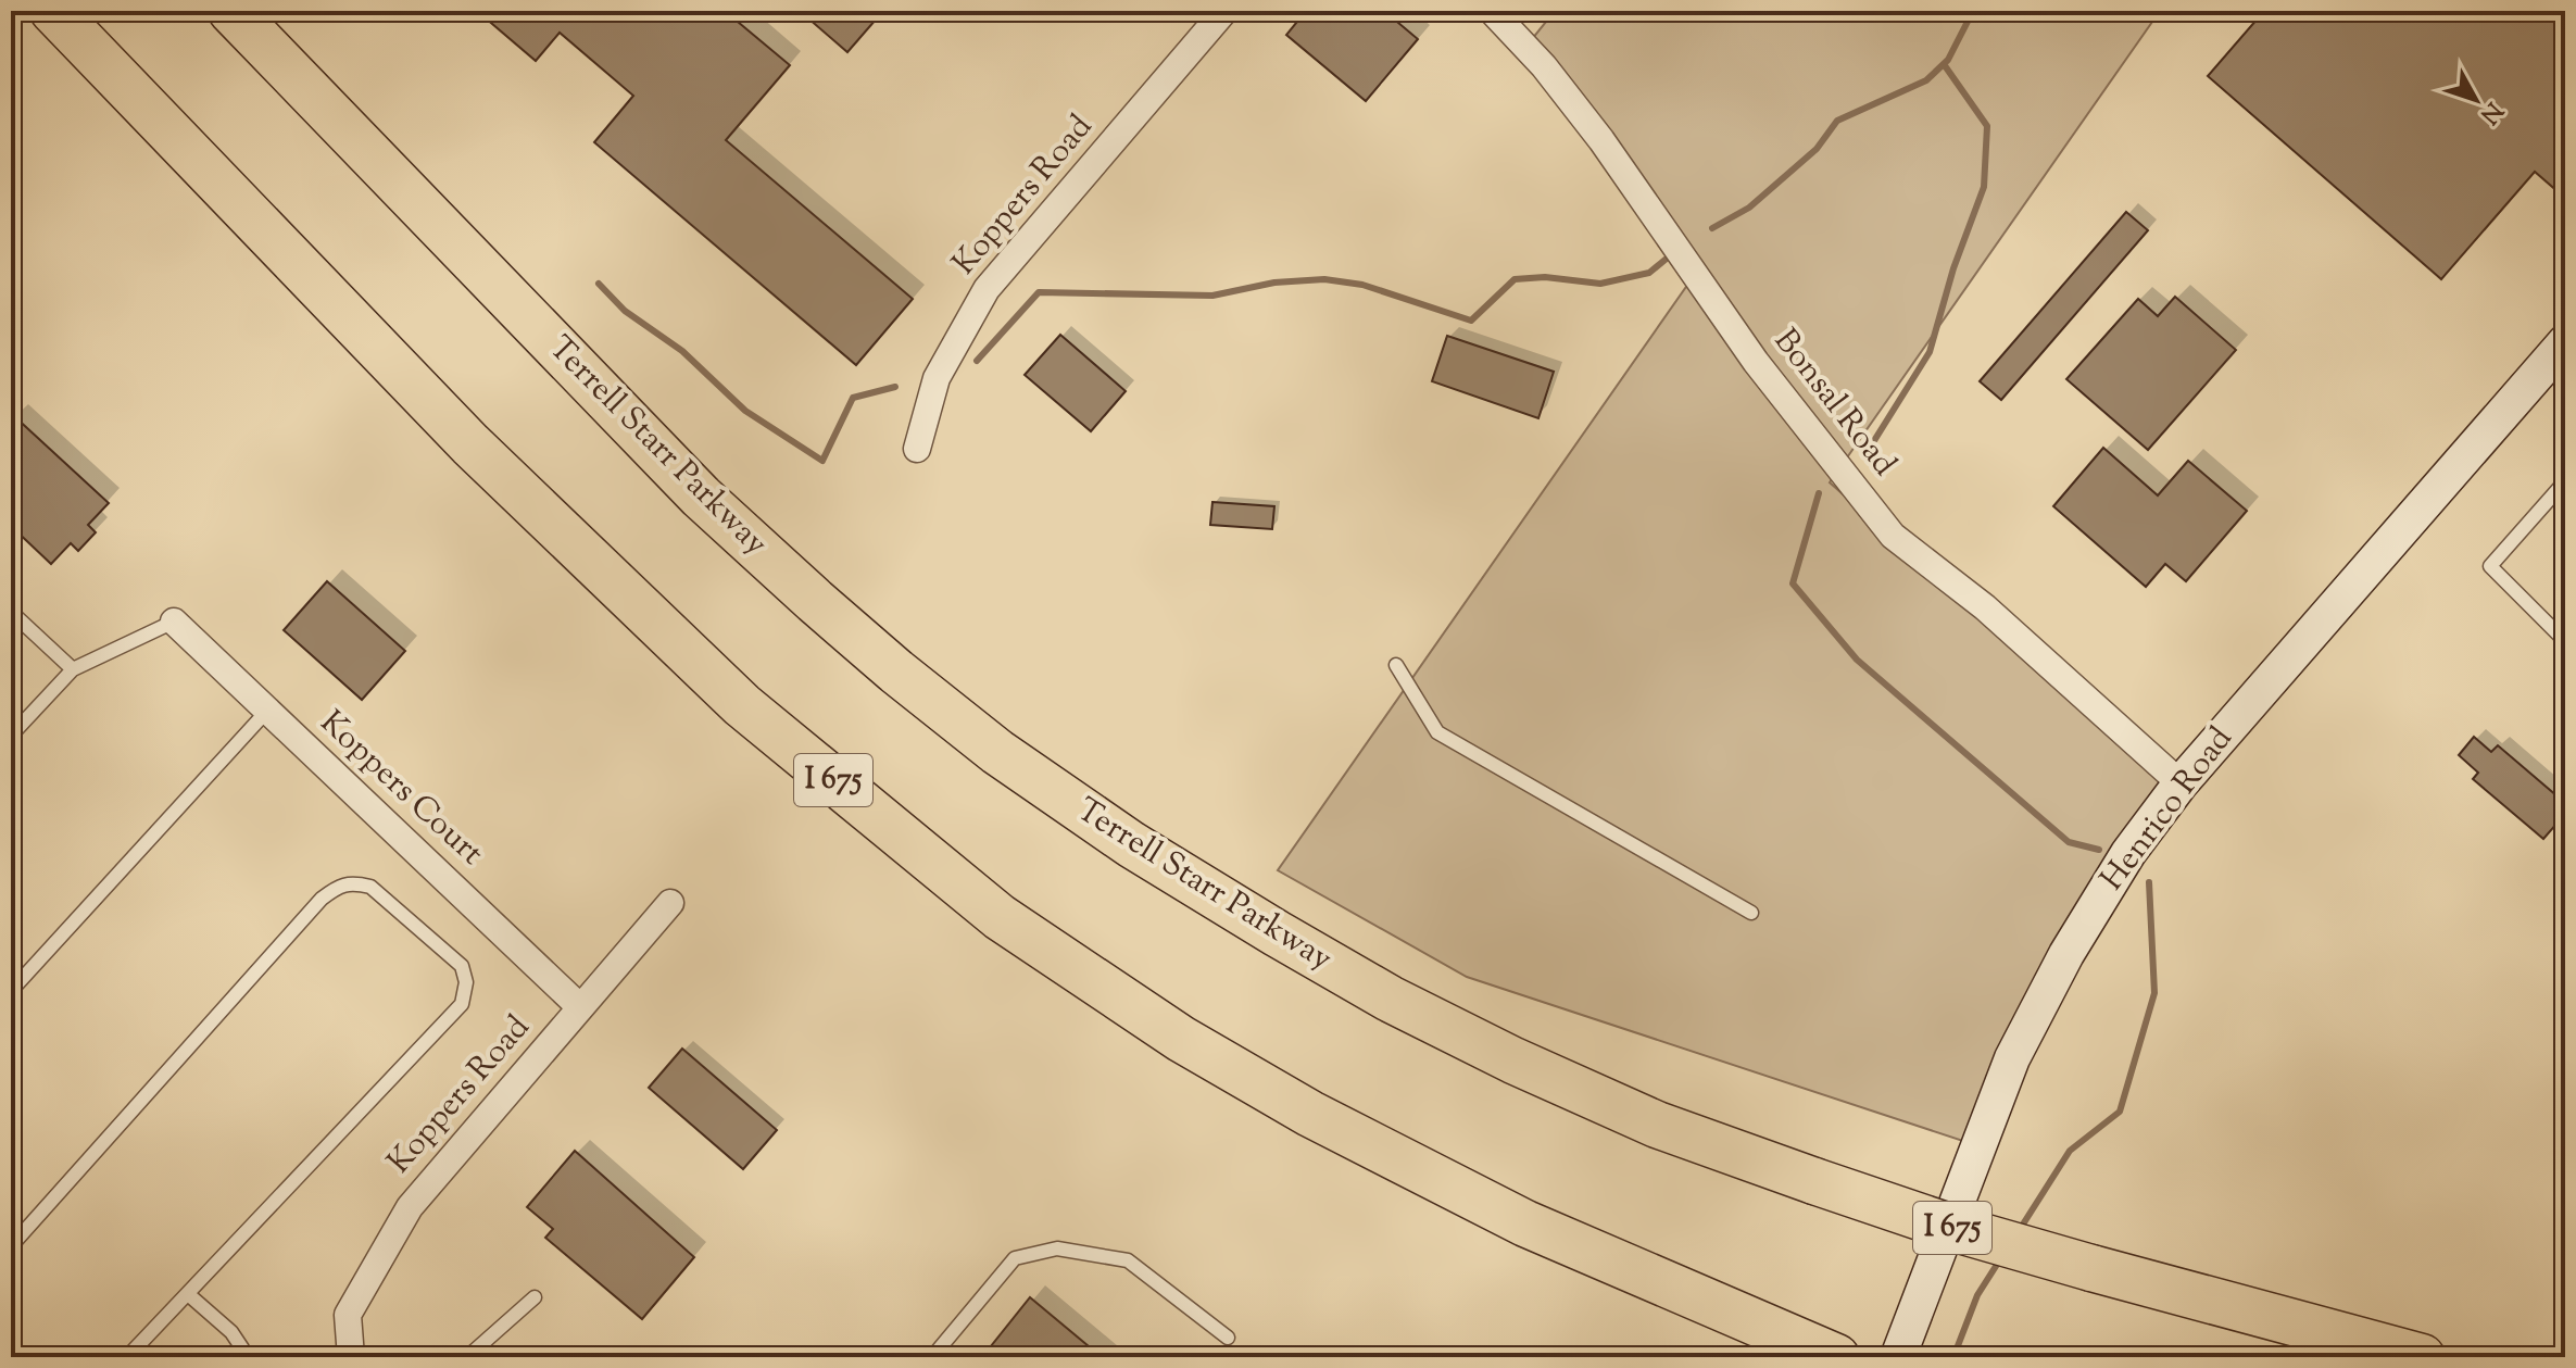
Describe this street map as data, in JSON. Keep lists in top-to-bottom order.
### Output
{
  "streets": {
    "highway": ["Terrell Starr Parkway", "I 675"],
    "street": [
      "Koppers Road",
      "Bonsal Road",
      "Koppers Court",
      "Henrico Road"
    ]
  },
  "crossings": [
    ["Koppers Road", "Koppers Court"],
    ["Bonsal Road", "Henrico Road"]
  ],
  "north": "bottom right"
}
